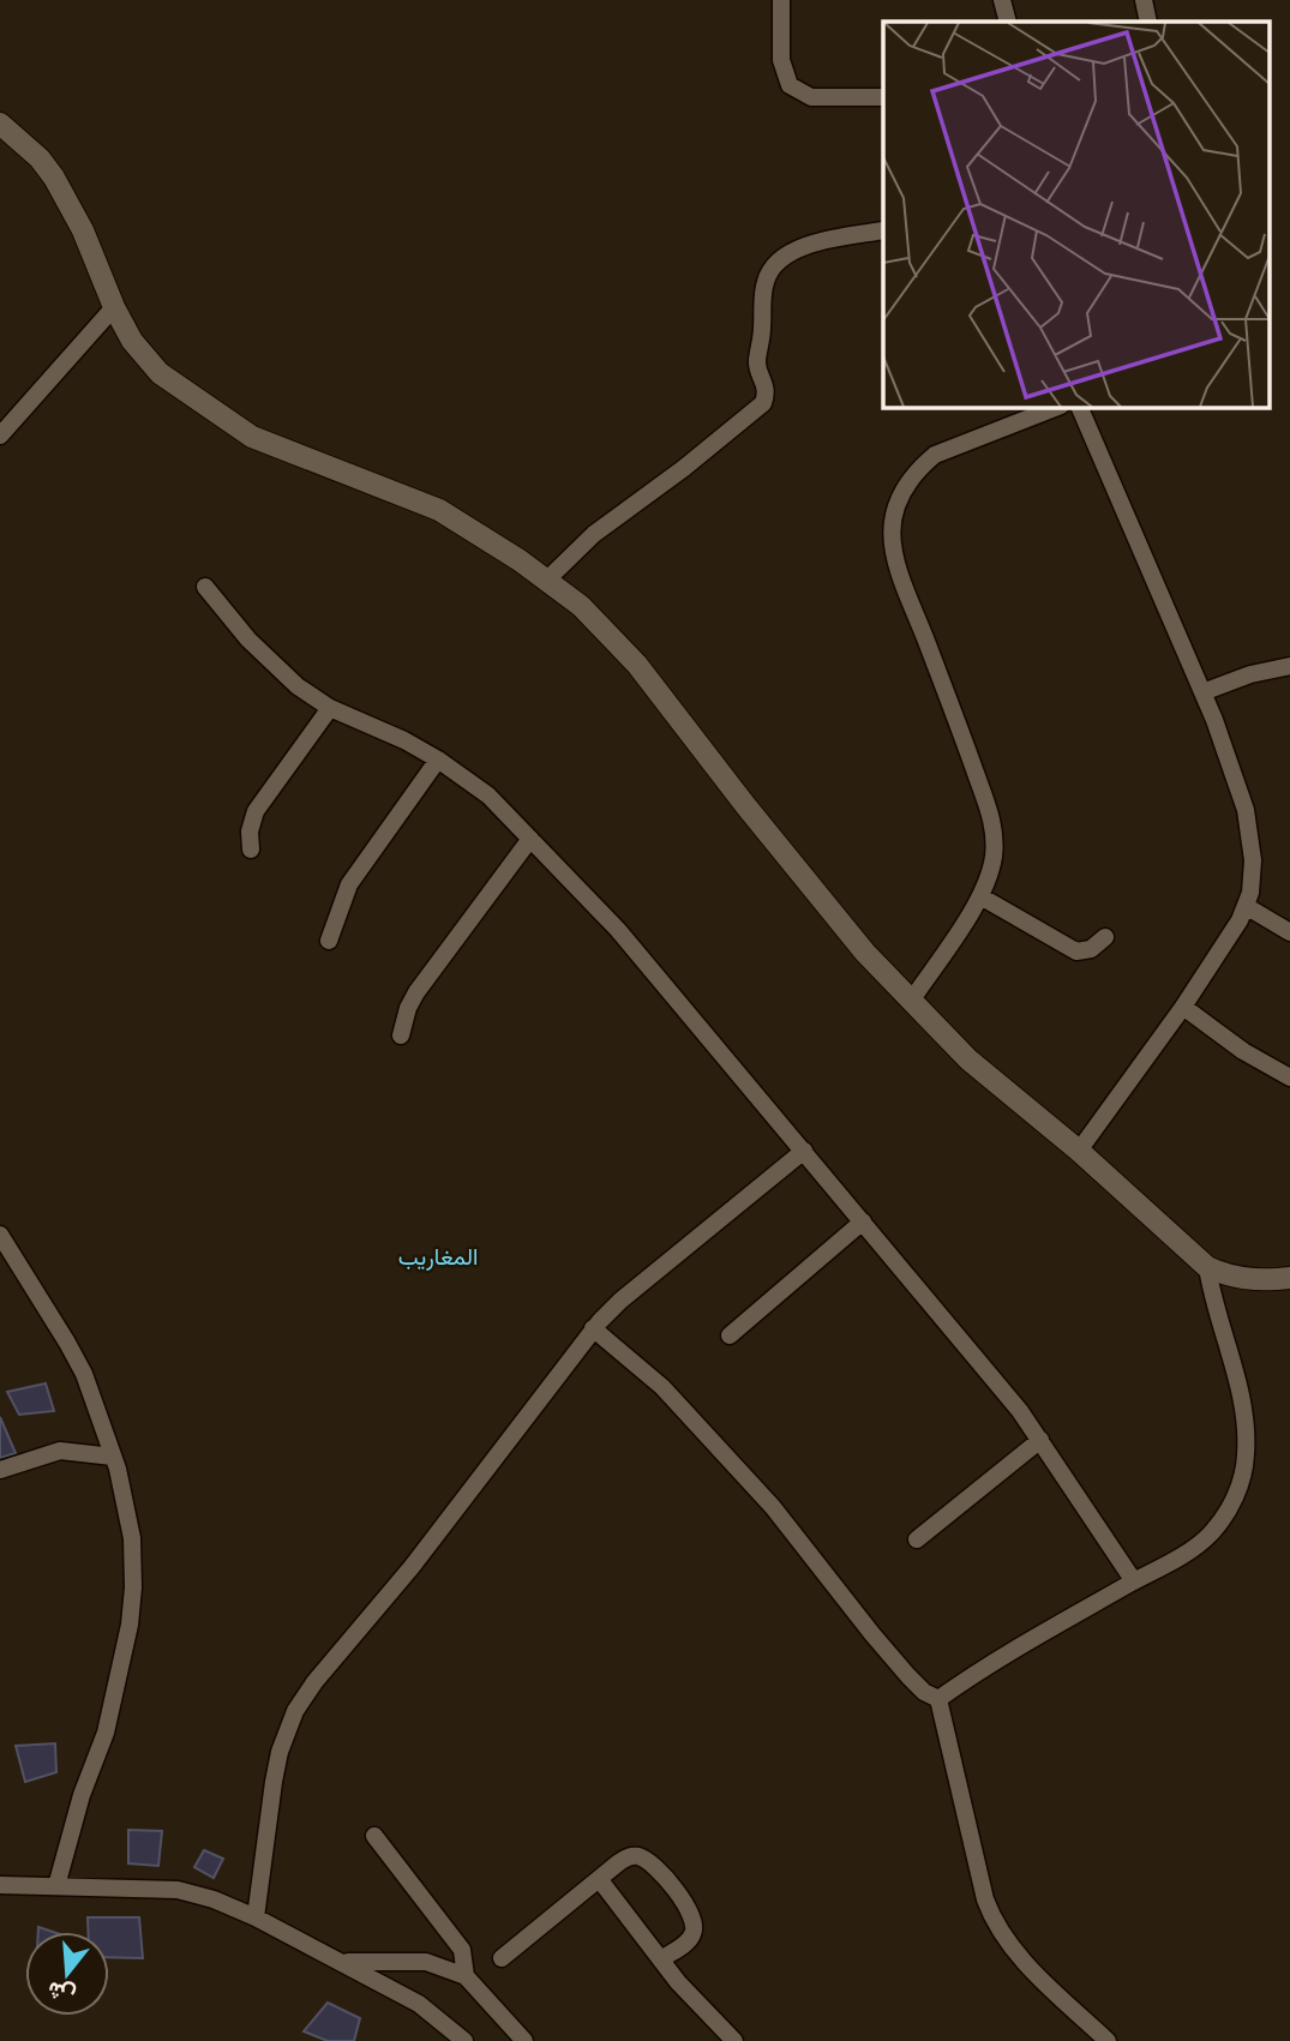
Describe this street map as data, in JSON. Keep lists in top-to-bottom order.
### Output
{
  "districts": ["المغاريب"],
  "north": "bottom"
}
